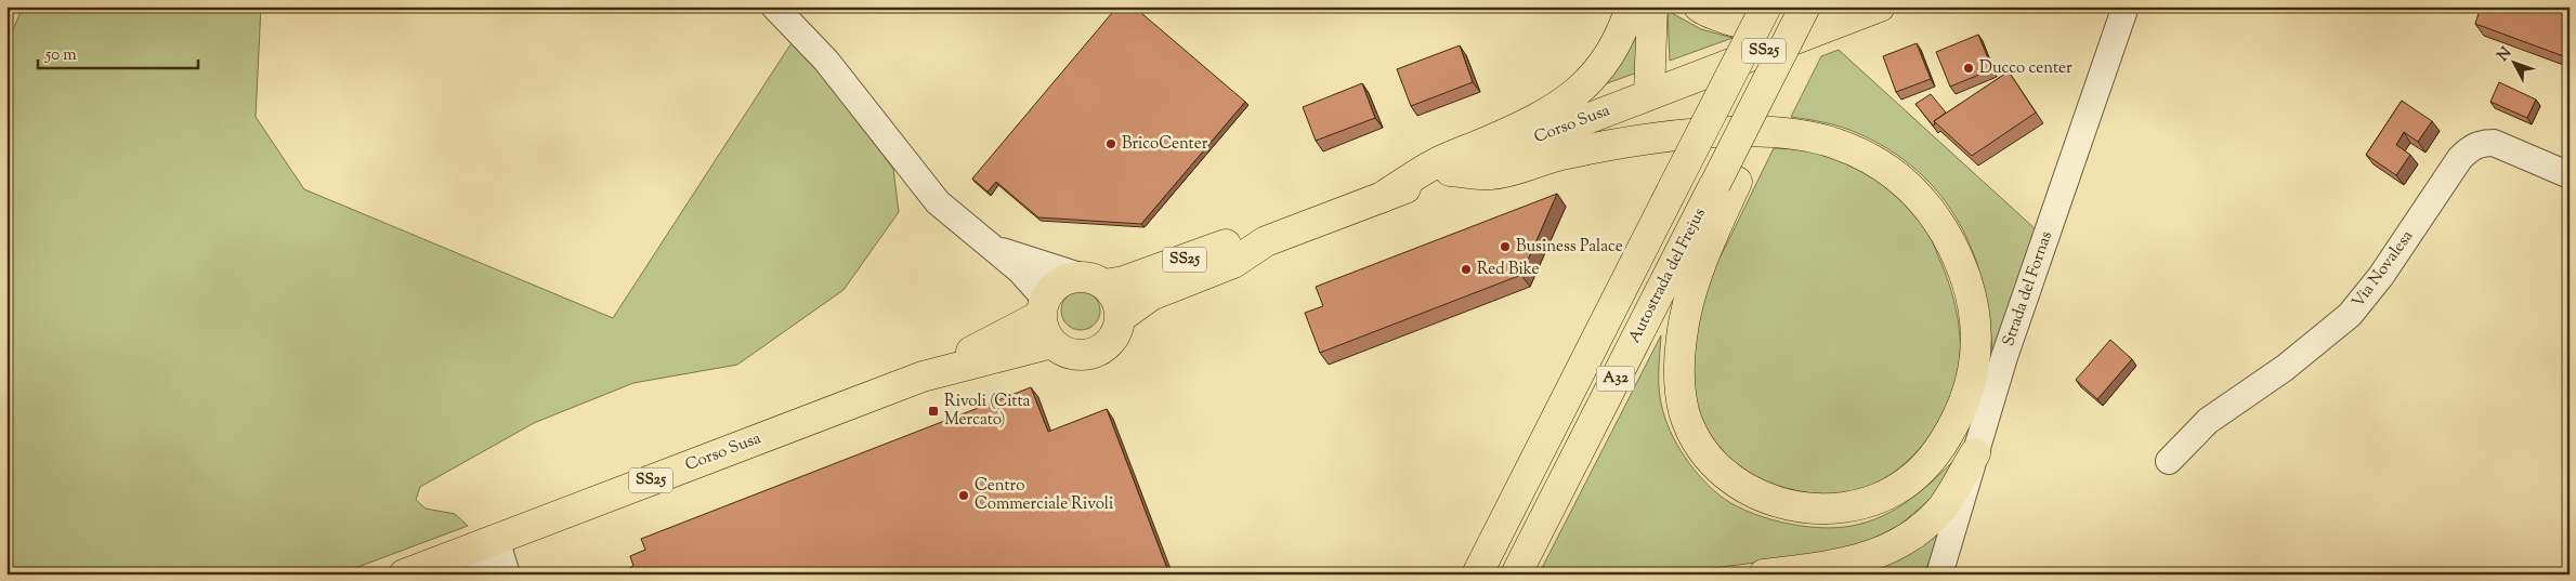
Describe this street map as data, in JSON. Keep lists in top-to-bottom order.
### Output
{
  "streets": {
    "main road": [
      "SS25",
      "Corso Susa",
      "Autostrada del Frejus",
      "A32"
    ],
    "street": ["Via Novalesa", "Strada del Fornas"]
  },
  "crossings": [
    ["SS25", "Corso Susa"]
  ],
  "places": {
    "other": [
      "Ducco center",
      "BricoCenter",
      "Business Palace",
      "Red Bike",
      "Centro Commerciale Rivoli"
    ],
    "transit": ["Rivoli (Citta Mercato)"]
  },
  "scale_bar": "50 m",
  "north": "top left"
}
